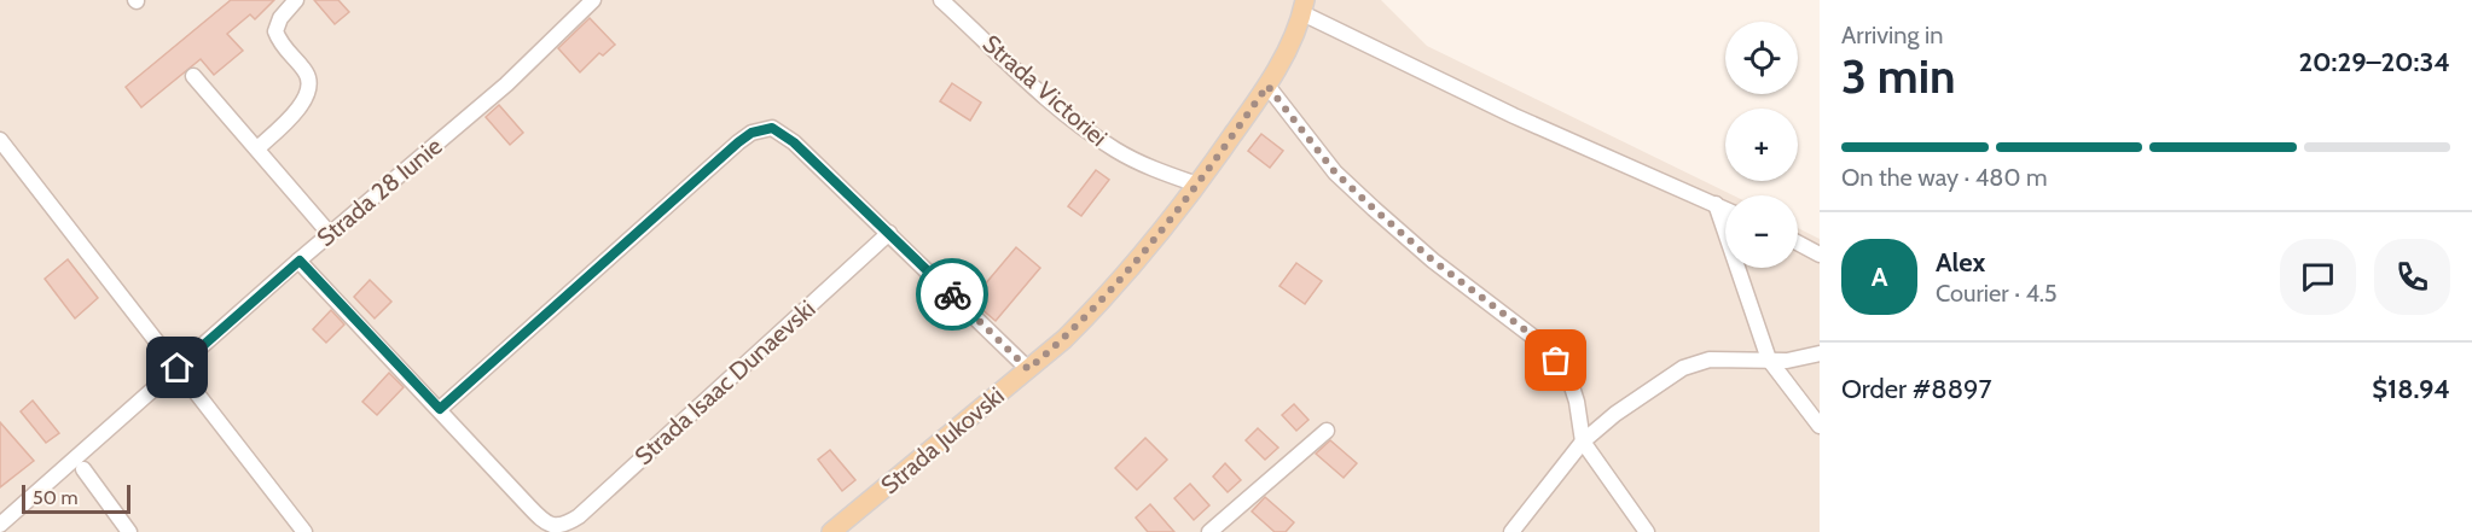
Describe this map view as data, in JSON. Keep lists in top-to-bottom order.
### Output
{
  "streets": {
    "main road": ["Strada Jukovski"],
    "street": ["Strada Victoriei", "Strada 28 Iunie", "Strada Isaac Dunaevski"]
  },
  "crossings": [
    ["Strada Victoriei", "Strada Jukovski"]
  ],
  "scale_bar": "50 m",
  "page": {
    "heading": ["3 min", "Arriving in", "20:29–20:34"],
    "panel": [
      "Alex",
      "Courier · 4.5",
      "Order #8897",
      "$18.94"
    ],
    "map_buttons": ["+", "−"],
    "bar": "On the way · 480 m",
    "round": "A",
    "scale": "50 m"
  }
}
